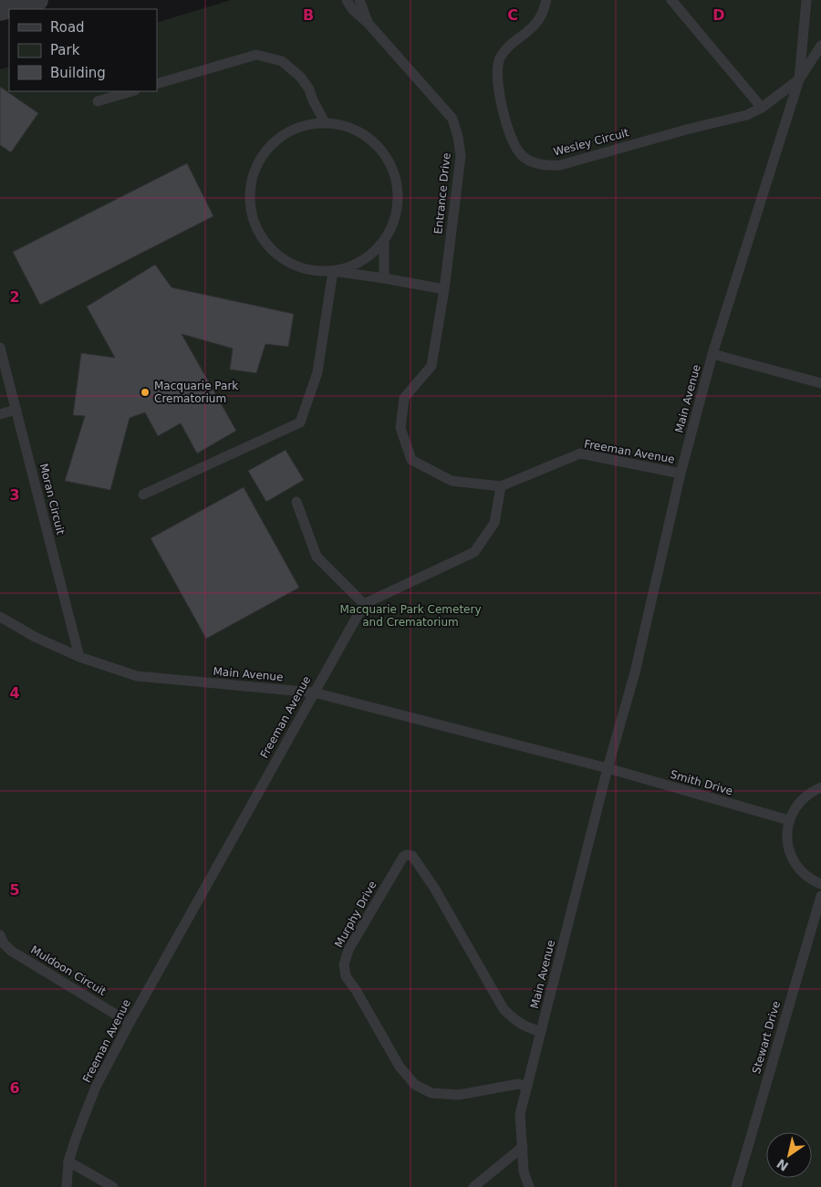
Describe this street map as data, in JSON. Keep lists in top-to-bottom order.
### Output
{
  "streets": {
    "lane": [
      "Wesley Circuit",
      "Entrance Drive",
      "Main Avenue",
      "Freeman Avenue",
      "Moran Circuit",
      "Smith Drive",
      "Murphy Drive",
      "Muldoon Circuit",
      "Stewart Drive"
    ]
  },
  "crossings": [
    ["Wesley Circuit", "Main Avenue"],
    ["Entrance Drive", "Freeman Avenue"],
    ["Main Avenue", "Freeman Avenue"],
    ["Main Avenue", "Moran Circuit"],
    ["Main Avenue", "Smith Drive"],
    ["Main Avenue", "Murphy Drive"],
    ["Freeman Avenue", "Muldoon Circuit"]
  ],
  "parks": ["Macquarie Park Cemetery and Crematorium"],
  "places": ["Macquarie Park Crematorium"],
  "legend": ["Road", "Park", "Building"],
  "north": "bottom left",
  "grid": {
    "columns": ["B", "C", "D"],
    "rows": [
      "2",
      "3",
      "4",
      "5",
      "6"
    ]
  }
}
